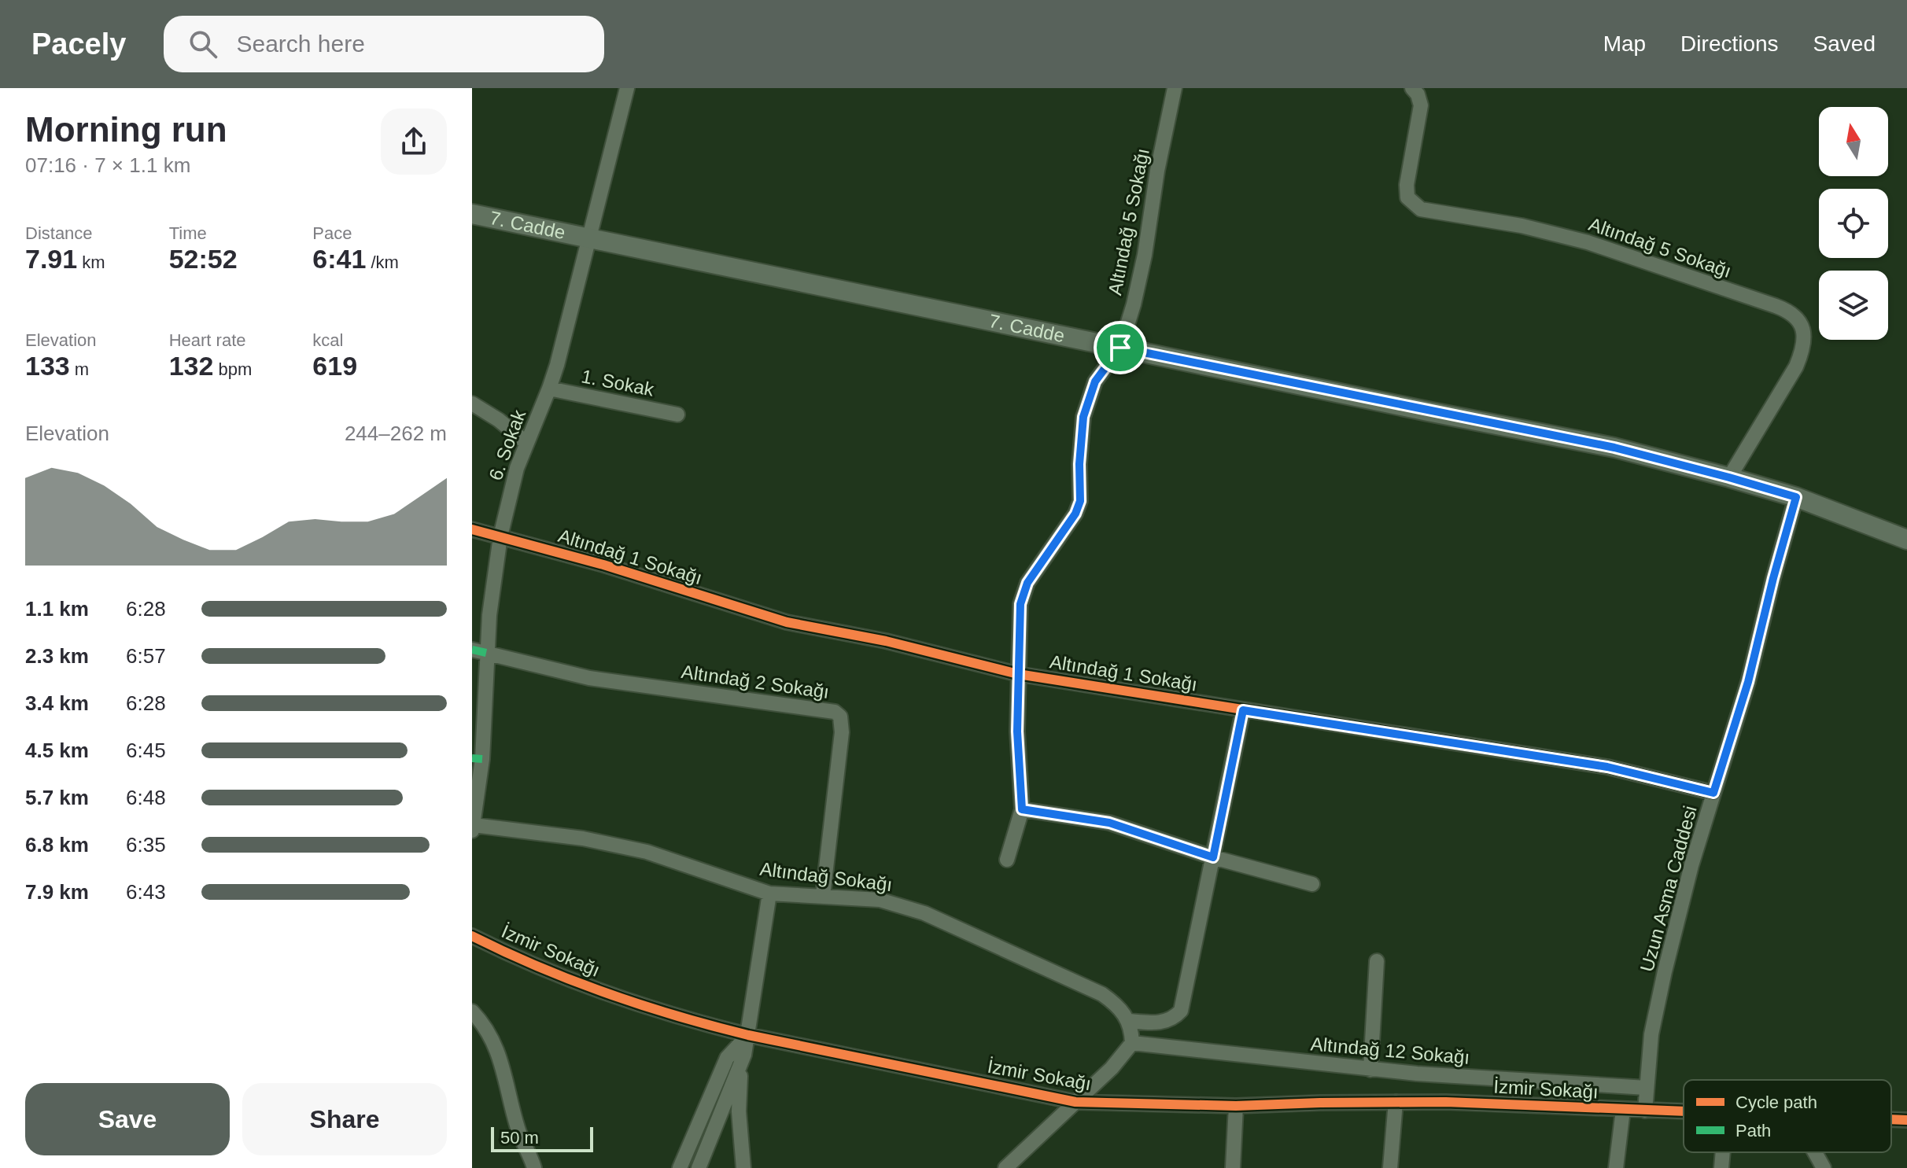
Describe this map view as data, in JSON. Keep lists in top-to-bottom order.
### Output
{
  "streets": {
    "main road": ["7. Cadde"],
    "street": [
      "Altındağ 5 Sokağı",
      "1. Sokak",
      "6. Sokak",
      "Altındağ 1 Sokağı",
      "Altındağ 2 Sokağı",
      "Altındağ Sokağı",
      "Uzun Asma Caddesi",
      "İzmir Sokağı",
      "Altındağ 12 Sokağı"
    ]
  },
  "crossings": [
    ["Altındağ 5 Sokağı", "7. Cadde"],
    ["Altındağ 5 Sokağı", "Altındağ 1 Sokağı"],
    ["7. Cadde", "6. Sokak"],
    ["7. Cadde", "Uzun Asma Caddesi"],
    ["1. Sokak", "6. Sokak"],
    ["6. Sokak", "Altındağ 1 Sokağı"],
    ["6. Sokak", "Altındağ 2 Sokağı"],
    ["6. Sokak", "Altındağ Sokağı"],
    ["Altındağ 1 Sokağı", "Uzun Asma Caddesi"],
    ["Altındağ 2 Sokağı", "Altındağ Sokağı"],
    ["Uzun Asma Caddesi", "İzmir Sokağı"],
    ["Uzun Asma Caddesi", "Altındağ 12 Sokağı"]
  ],
  "legend": ["Cycle path", "Path"],
  "scale_bar": "50 m",
  "north": "top",
  "page": {
    "header": "Pacely",
    "search": "Search here",
    "nav": ["Map", "Directions", "Saved"],
    "heading": ["Morning run", "07:16 · 7 × 1.1 km"],
    "stats": [
      ["Distance", "7.91 km"],
      ["Time", "52:52"],
      ["Pace", "6:41 /km"],
      ["Elevation", "133 m"],
      ["Heart rate", "132 bpm"],
      ["kcal", "619"]
    ],
    "chart": ["Elevation", "244–262 m"],
    "list": [
      {
        "name": "1.1 km",
        "note": "6:28"
      },
      {
        "name": "2.3 km",
        "note": "6:57"
      },
      {
        "name": "3.4 km",
        "note": "6:28"
      },
      {
        "name": "4.5 km",
        "note": "6:45"
      },
      {
        "name": "5.7 km",
        "note": "6:48"
      },
      {
        "name": "6.8 km",
        "note": "6:35"
      },
      {
        "name": "7.9 km",
        "note": "6:43"
      }
    ],
    "buttons": ["Save", "Share"],
    "scale": "50 m"
  }
}
